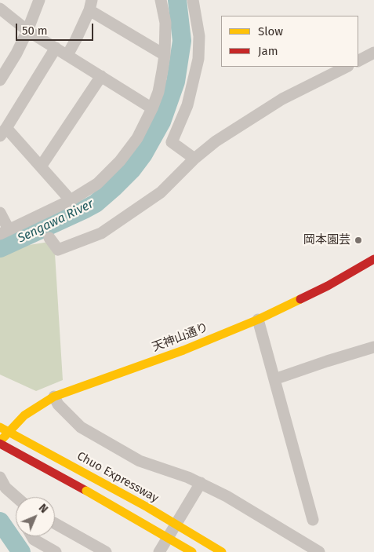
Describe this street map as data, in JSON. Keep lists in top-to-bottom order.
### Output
{
  "streets": {
    "main road": ["天神山通り", "Chuo Expressway"]
  },
  "water": ["Sengawa River"],
  "places": ["岡本園芸"],
  "legend": ["Slow", "Jam"],
  "scale_bar": "50 m",
  "north": "top right"
}
